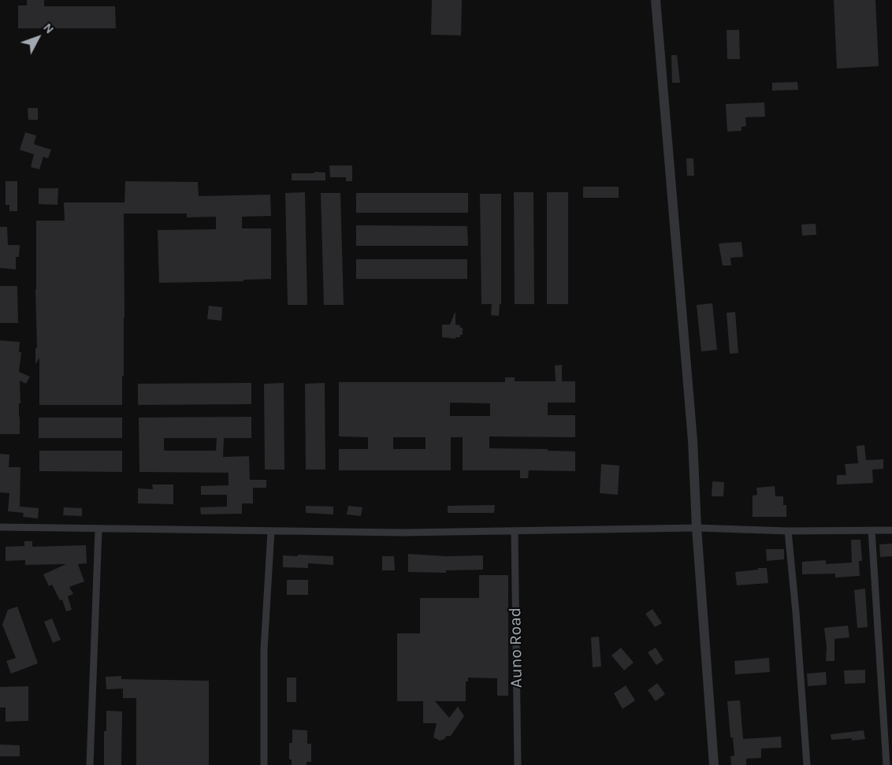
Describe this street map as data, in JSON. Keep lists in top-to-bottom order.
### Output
{
  "streets": {
    "street": ["Auno Road"]
  },
  "north": "top right"
}
